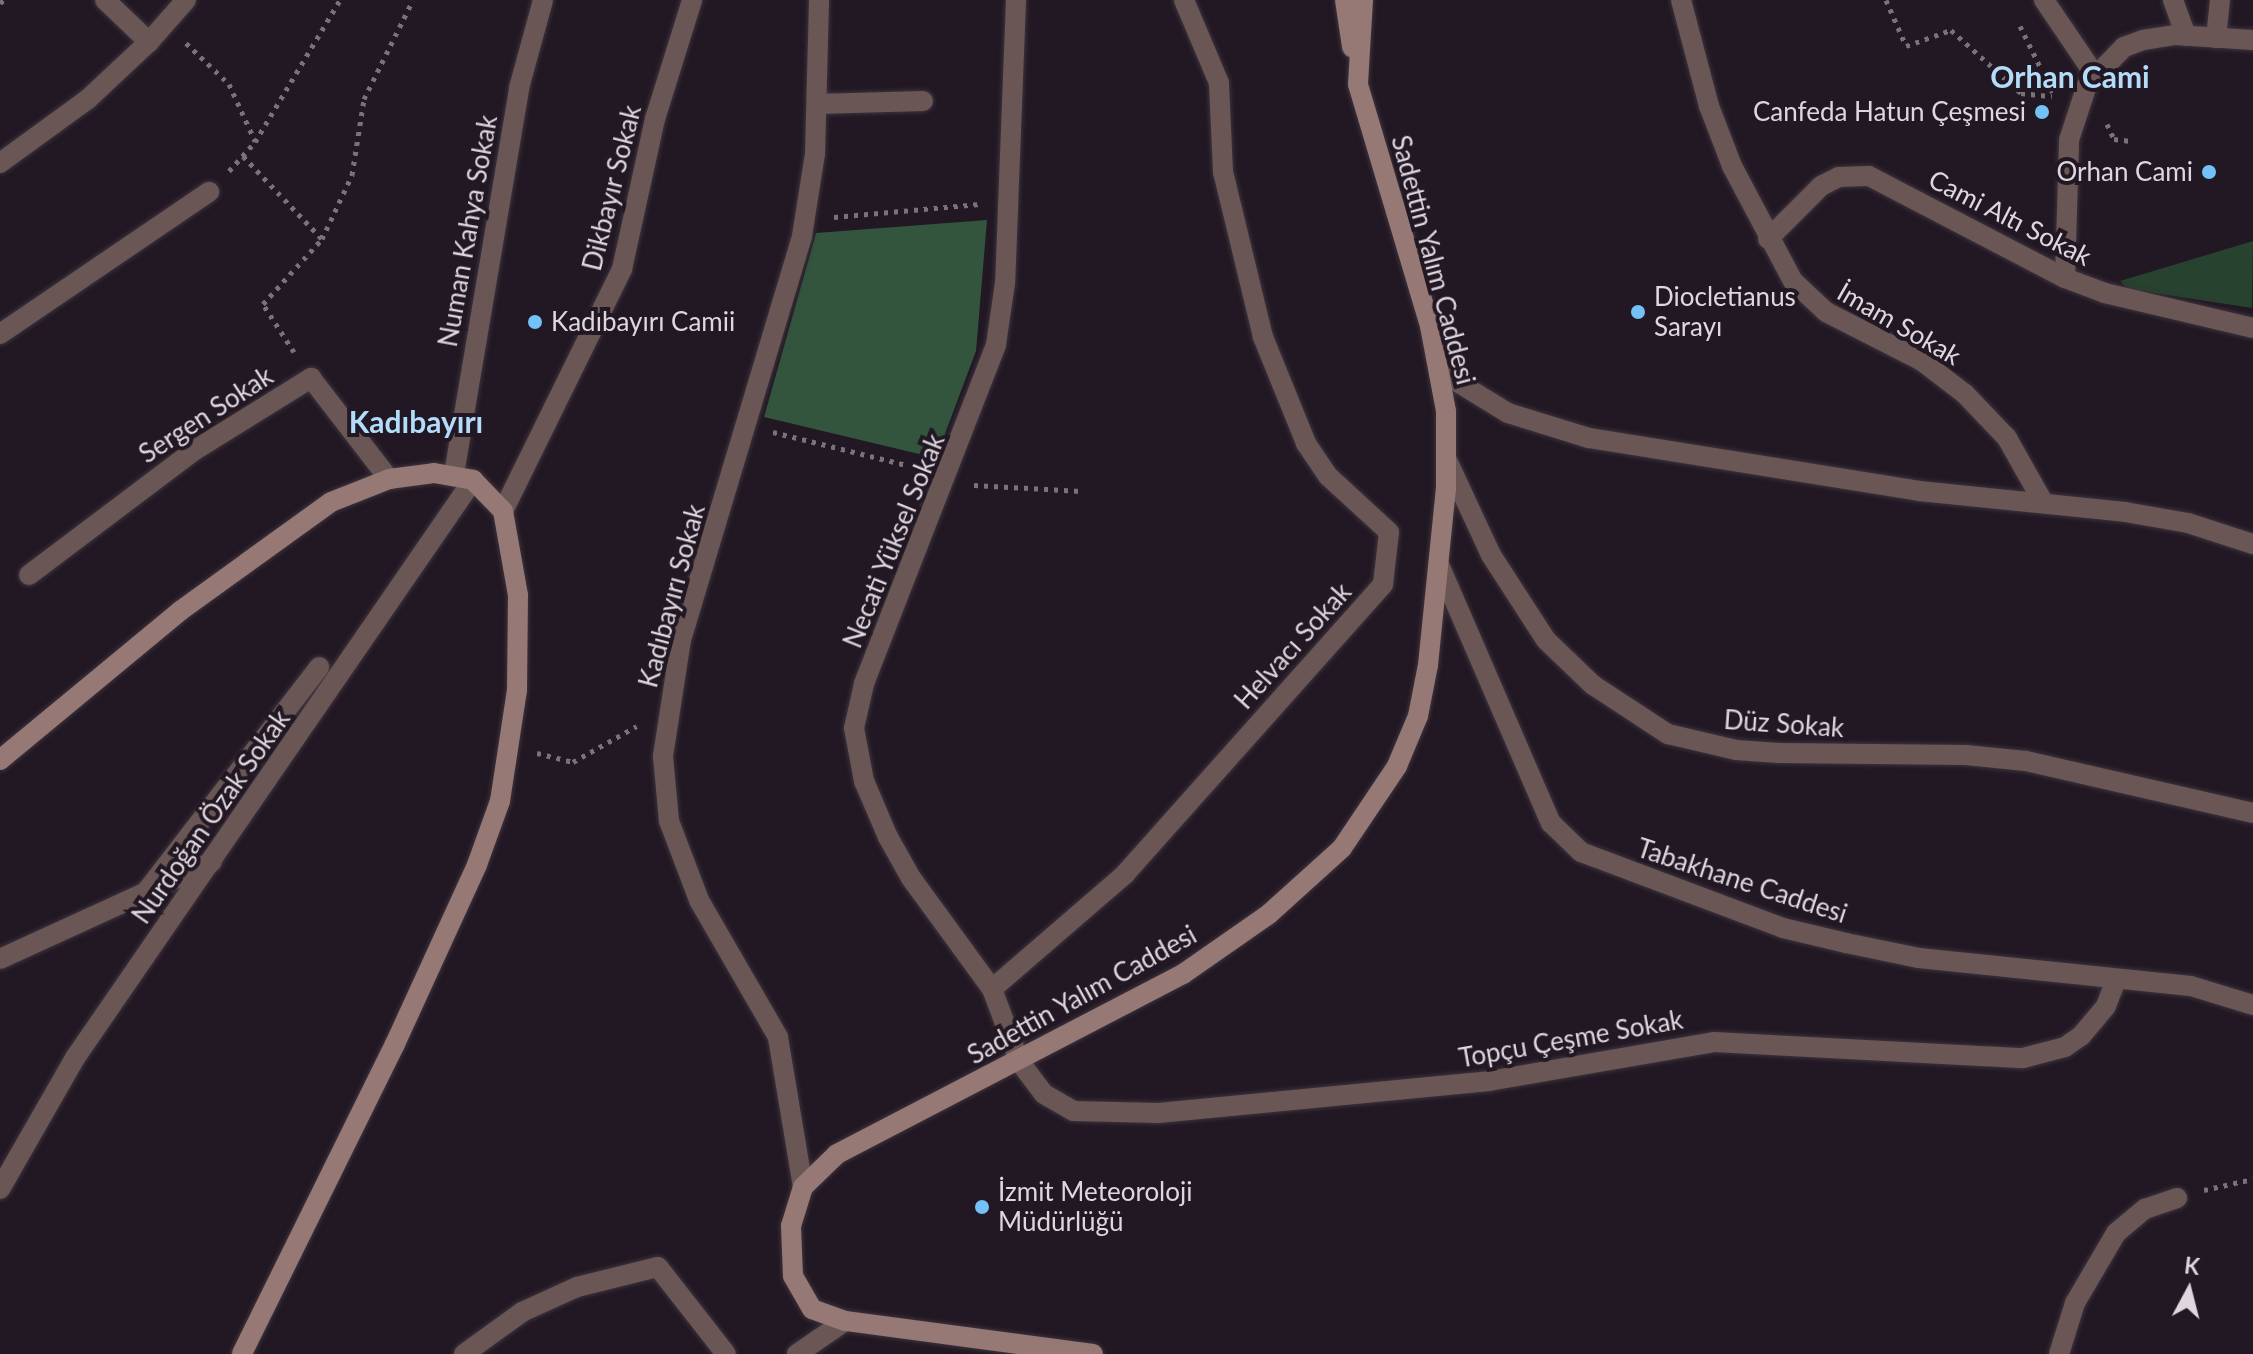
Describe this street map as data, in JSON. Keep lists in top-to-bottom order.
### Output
{
  "streets": {
    "main road": ["Sadettin Yalım Caddesi"],
    "street": [
      "Dikbayır Sokak",
      "Cami Altı Sokak",
      "Numan Kahya Sokak",
      "İmam Sokak",
      "Sergen Sokak",
      "Necati Yüksel Sokak",
      "Kadıbayırı Sokak",
      "Helvacı Sokak",
      "Düz Sokak",
      "Nurdoğan Özak Sokak",
      "Tabakhane Caddesi",
      "Topçu Çeşme Sokak"
    ]
  },
  "crossings": [
    ["Cami Altı Sokak", "İmam Sokak"],
    ["Numan Kahya Sokak", "Nurdoğan Özak Sokak"],
    ["Sadettin Yalım Caddesi", "Necati Yüksel Sokak"],
    ["Sadettin Yalım Caddesi", "Kadıbayırı Sokak"],
    ["Sadettin Yalım Caddesi", "Düz Sokak"],
    ["Sadettin Yalım Caddesi", "Tabakhane Caddesi"],
    ["Sadettin Yalım Caddesi", "Topçu Çeşme Sokak"],
    ["Necati Yüksel Sokak", "Helvacı Sokak"],
    ["Necati Yüksel Sokak", "Topçu Çeşme Sokak"],
    ["Tabakhane Caddesi", "Topçu Çeşme Sokak"]
  ],
  "districts": ["Orhan Cami", "Kadıbayırı"],
  "places": [
    "Canfeda Hatun Çeşmesi",
    "Orhan Cami",
    "Diocletianus Sarayı",
    "Kadıbayırı Camii",
    "İzmit Meteoroloji Müdürlüğü"
  ],
  "north": "top"
}
